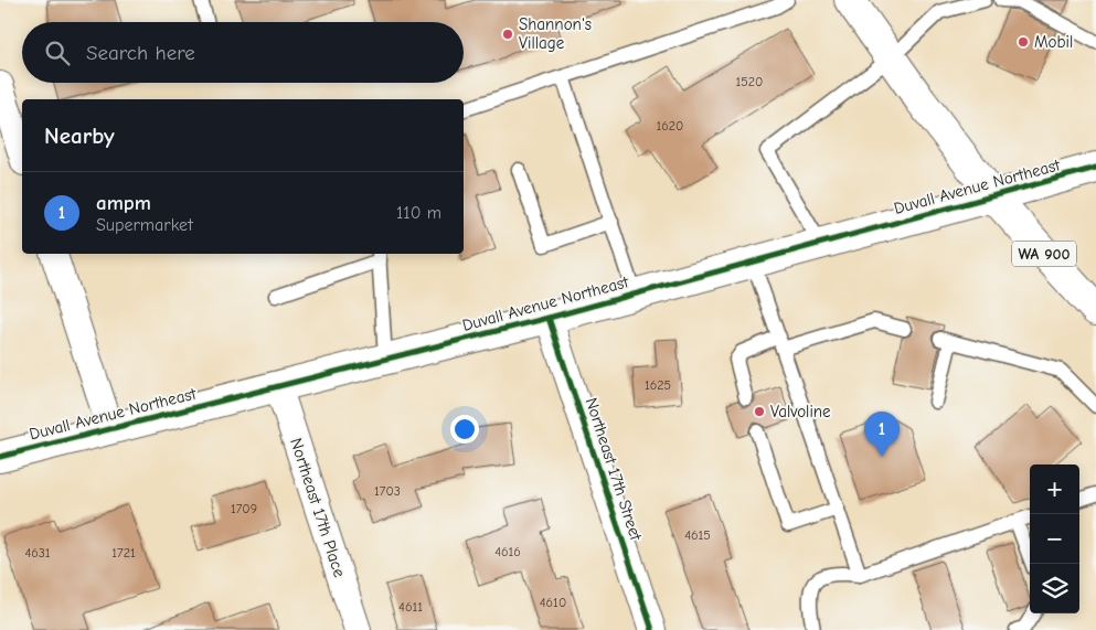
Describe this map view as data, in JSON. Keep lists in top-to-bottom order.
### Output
{
  "streets": {
    "main road": ["Duvall Avenue Northeast", "WA 900"],
    "street": ["Northeast 17th Street", "Northeast 17th Place"]
  },
  "crossings": [
    ["Duvall Avenue Northeast", "WA 900"],
    ["Duvall Avenue Northeast", "Northeast 17th Street"],
    ["Duvall Avenue Northeast", "Northeast 17th Place"]
  ],
  "places": ["Shannon's Village", "Mobil", "Valvoline"],
  "house_numbers": [
    "1520",
    "1620",
    "1625",
    "1703",
    "1709",
    "4615",
    "4616",
    "4631",
    "1721",
    "4610",
    "4611"
  ],
  "page": {
    "search": "Search here",
    "heading": "Nearby",
    "list": [
      {
        "mark": "1",
        "name": "ampm",
        "note": "Supermarket",
        "value": "110 m"
      }
    ],
    "pins": "1",
    "map_buttons": ["+", "−"]
  }
}
